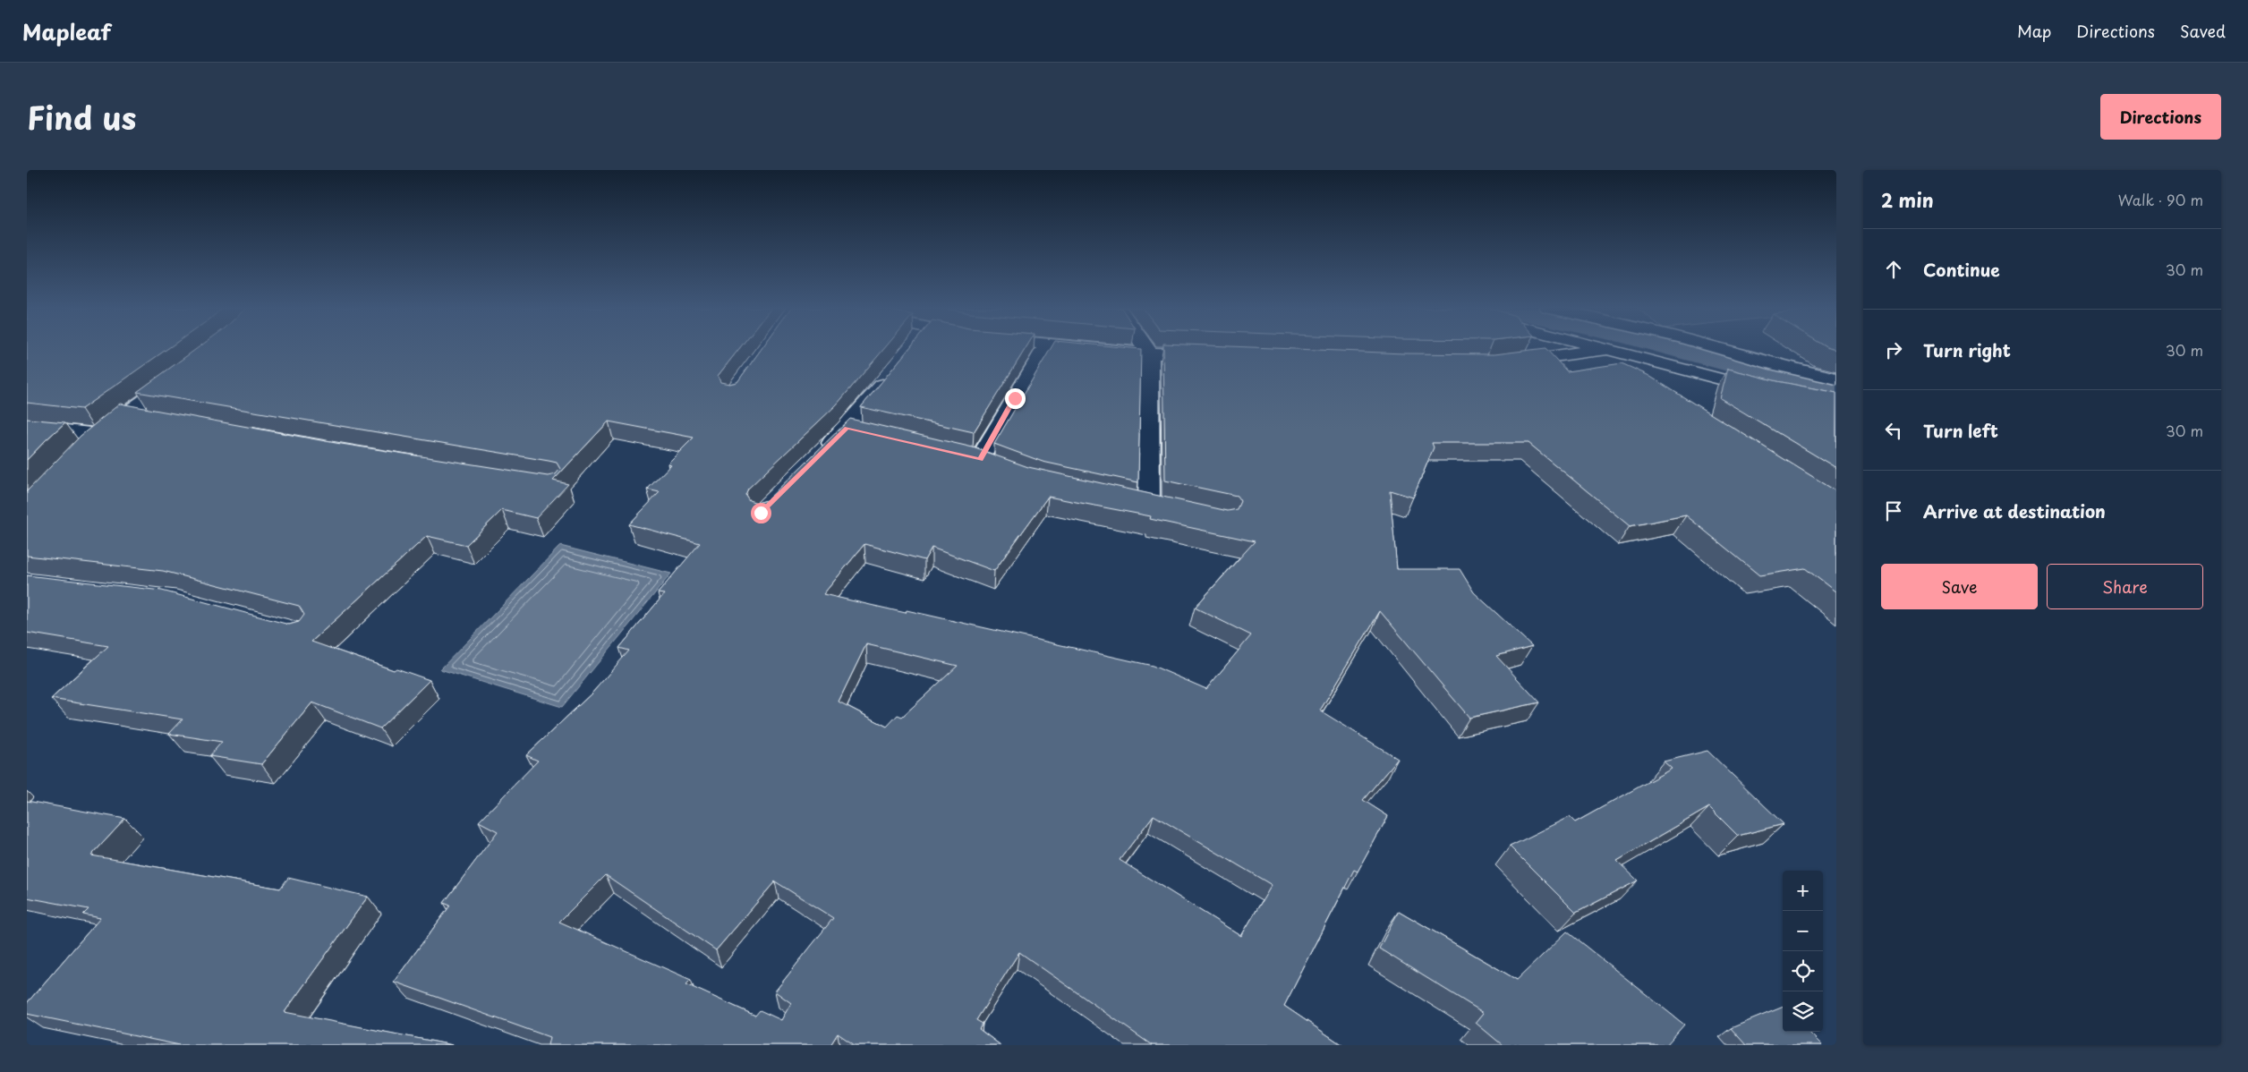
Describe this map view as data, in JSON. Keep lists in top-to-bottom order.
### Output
{
  "page": {
    "header": "Mapleaf",
    "nav": ["Map", "Directions", "Saved"],
    "title": "Find us",
    "buttons": [
      "Directions",
      ["Save", "Share"]
    ],
    "heading": ["2 min", "Walk · 90 m"],
    "list": [
      ["Continue", "30 m"],
      ["Turn right", "30 m"],
      ["Turn left", "30 m"],
      "Arrive at destination"
    ],
    "map_buttons": ["+", "−"]
  }
}
